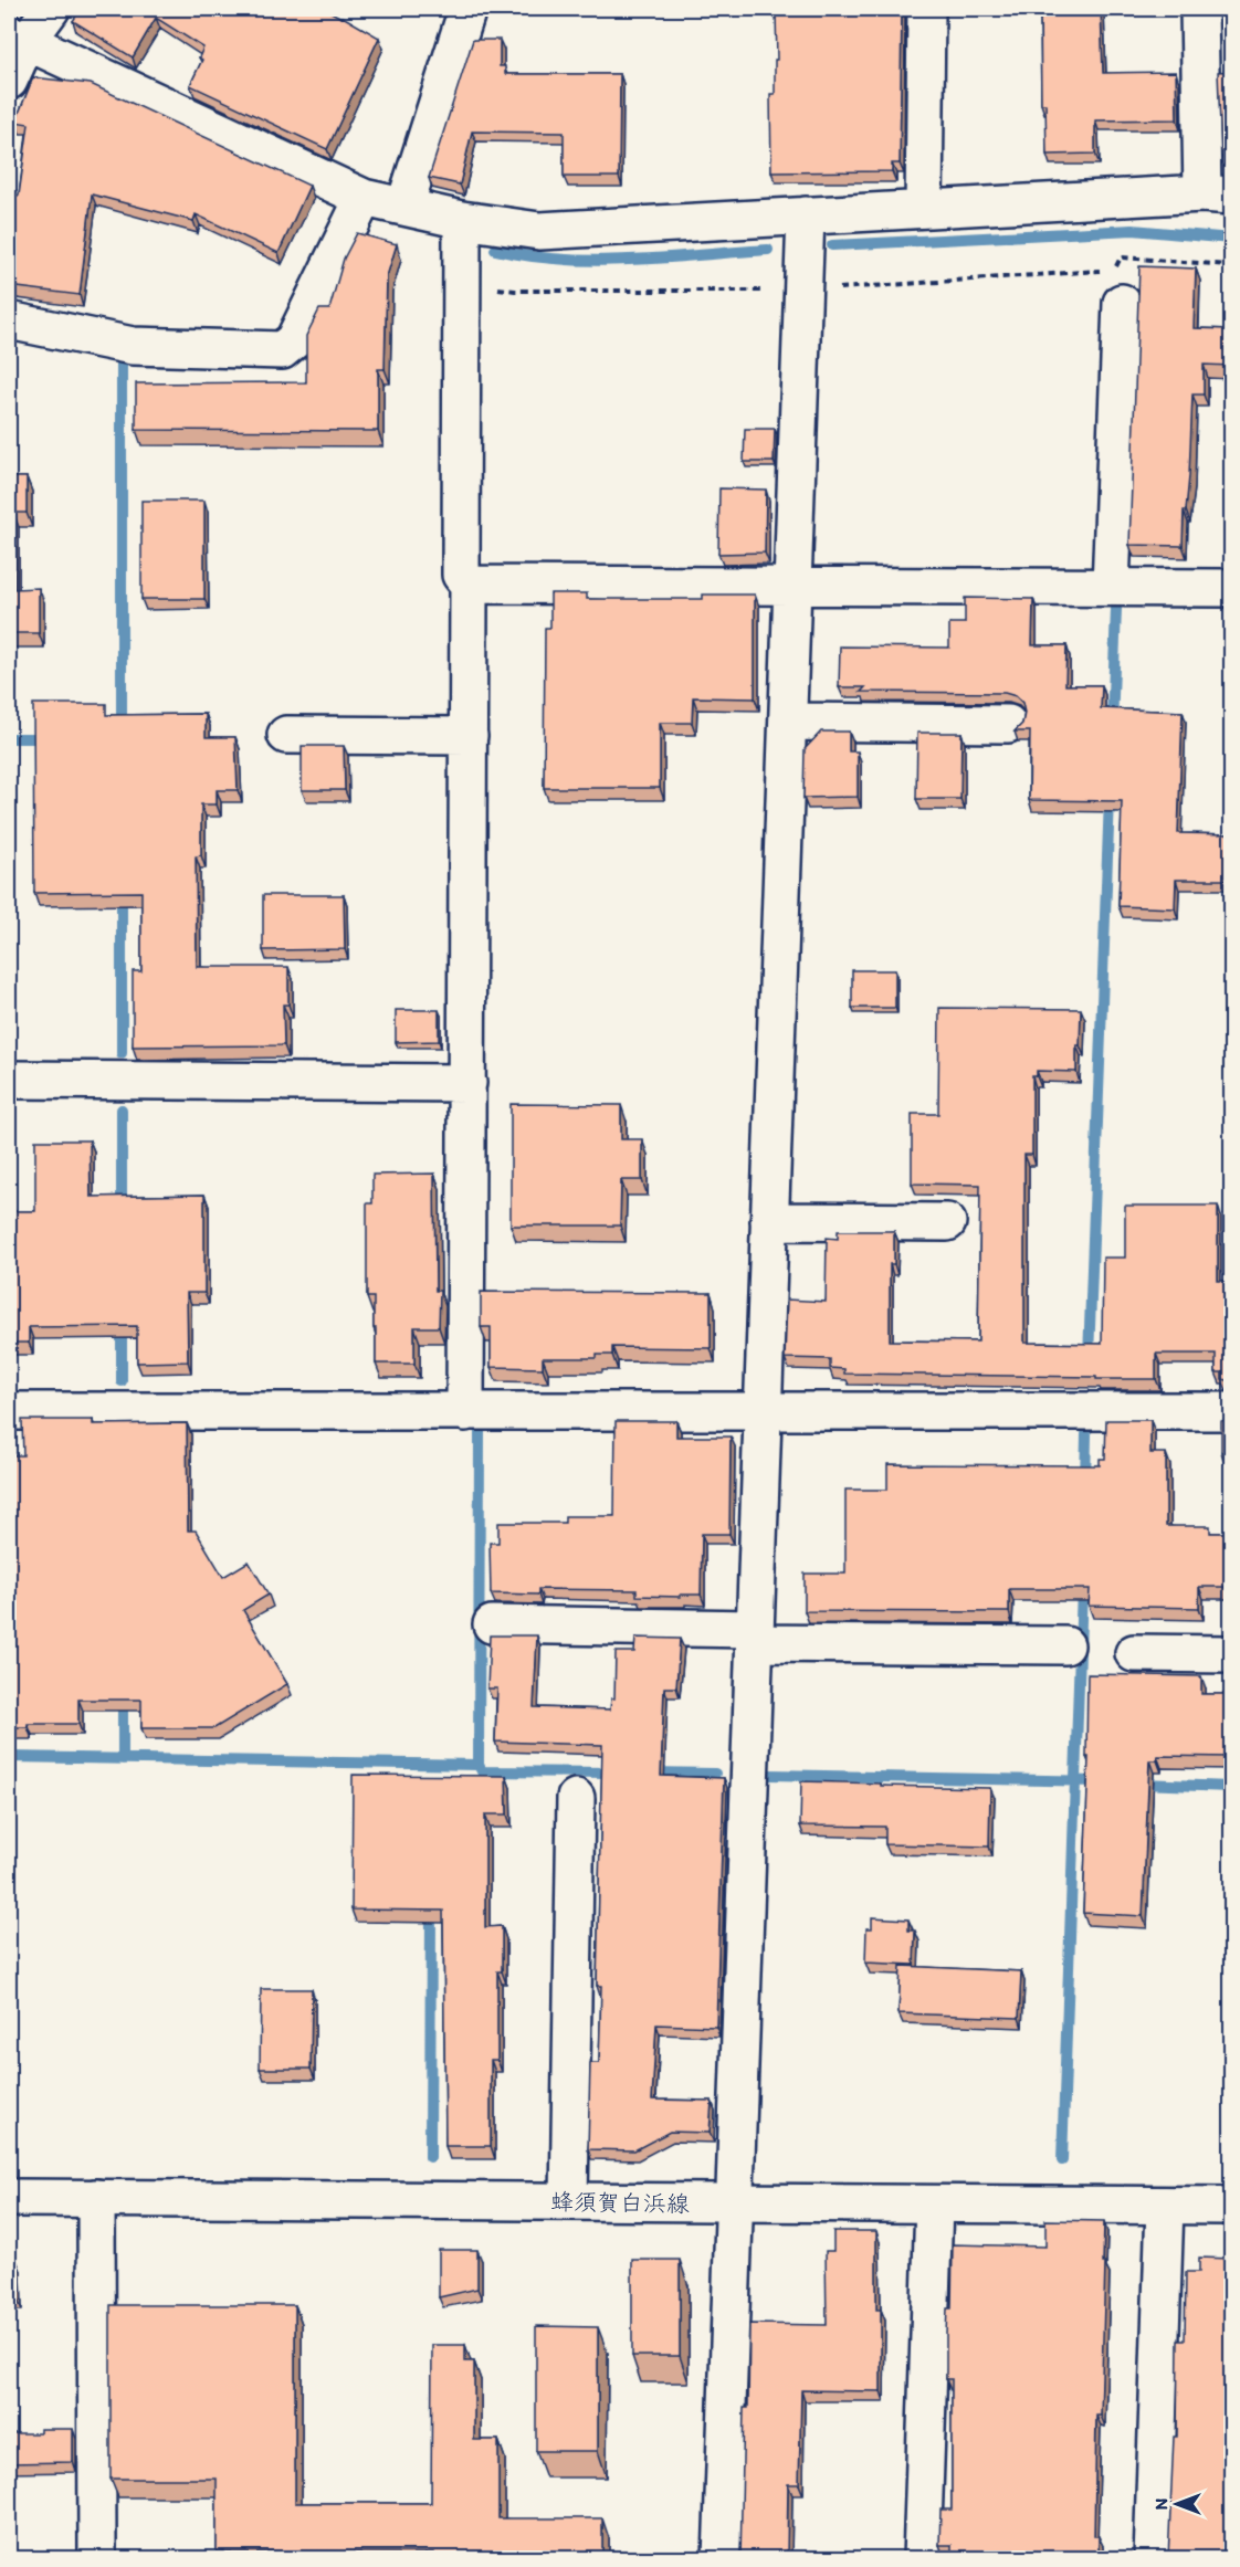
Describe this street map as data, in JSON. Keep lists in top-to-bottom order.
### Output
{
  "streets": {
    "street": ["蜂須賀白浜線"]
  },
  "north": "left"
}
